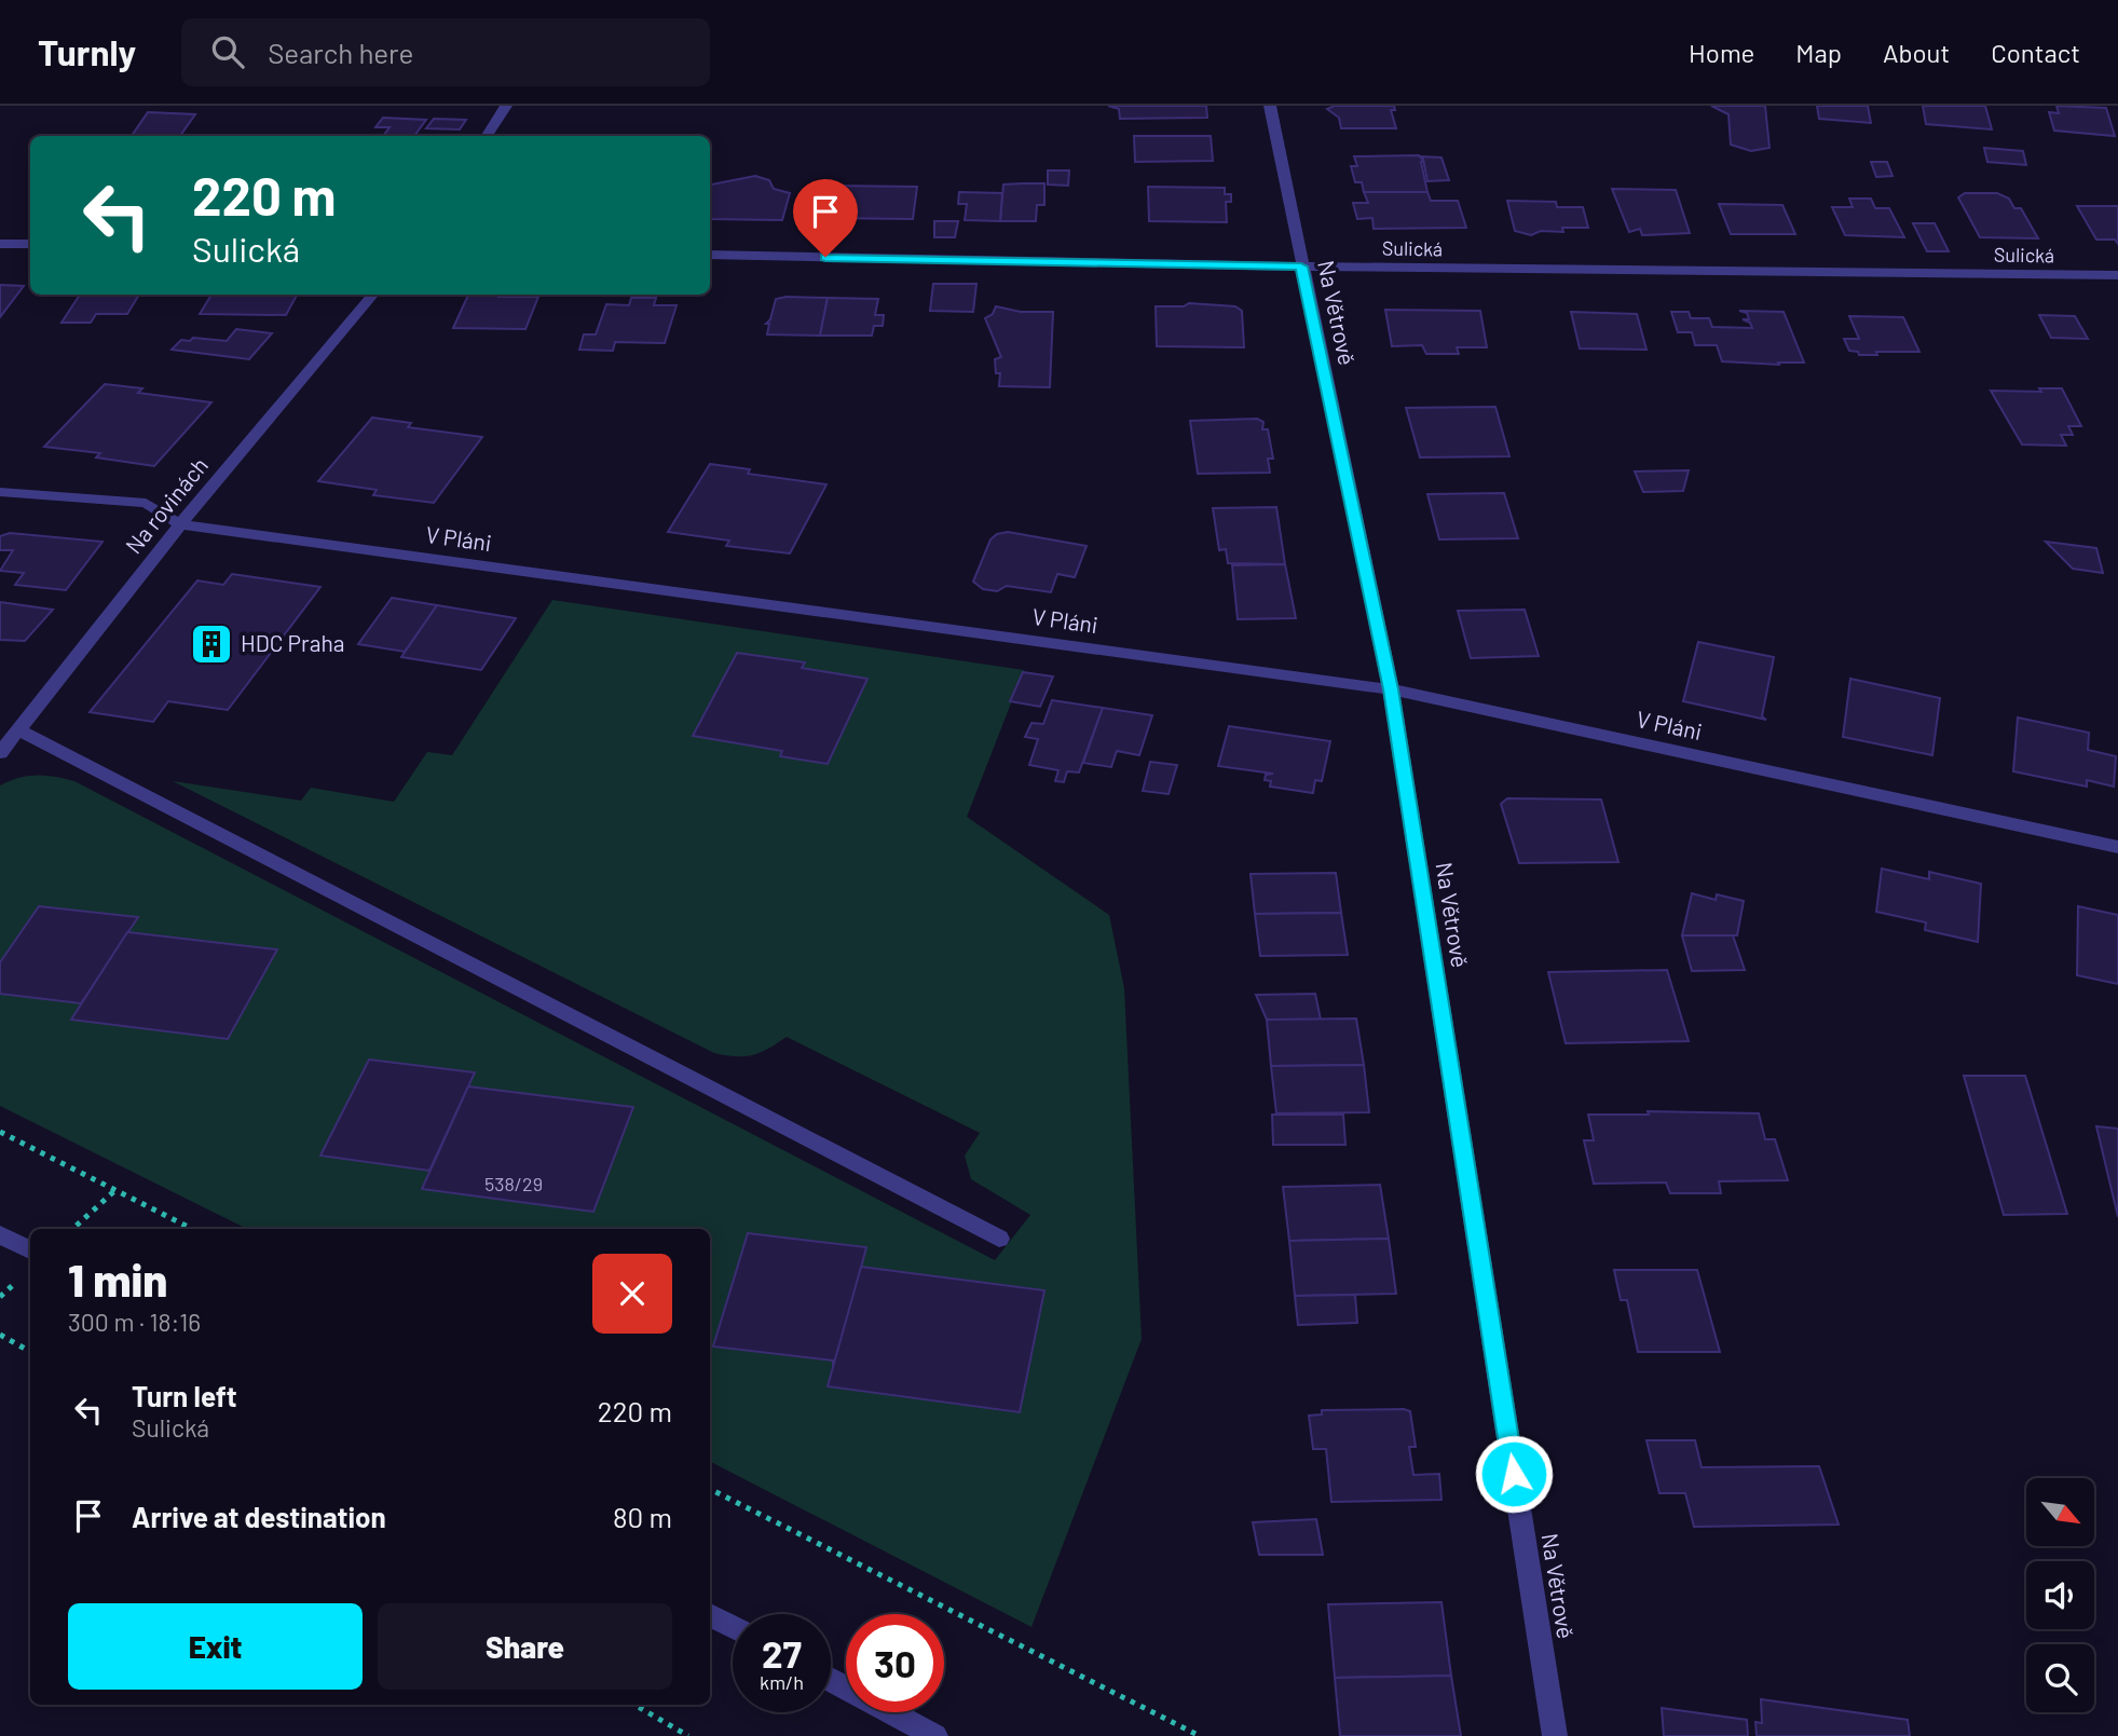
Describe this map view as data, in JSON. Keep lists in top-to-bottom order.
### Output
{
  "streets": {
    "street": [
      "Sulická",
      "Na Větrově",
      "Na rovinách",
      "V Pláni"
    ]
  },
  "crossings": [
    ["Sulická", "Na Větrově"],
    ["Na Větrově", "V Pláni"],
    ["Na rovinách", "V Pláni"]
  ],
  "places": {
    "building": ["HDC Praha"]
  },
  "house_numbers": ["538/29"],
  "north": "bottom right",
  "page": {
    "header": "Turnly",
    "search": "Search here",
    "nav": [
      "Home",
      "Map",
      "About",
      "Contact"
    ],
    "turn": ["220 m", "Sulická"],
    "heading": ["1 min", "300 m · 18:16"],
    "list": [
      {
        "name": "Turn left",
        "note": "Sulická",
        "value": "220 m"
      },
      {
        "name": "Arrive at destination",
        "value": "80 m"
      }
    ],
    "buttons": ["Exit", "Share"],
    "speed": "27 km/h",
    "limit": "30"
  }
}
